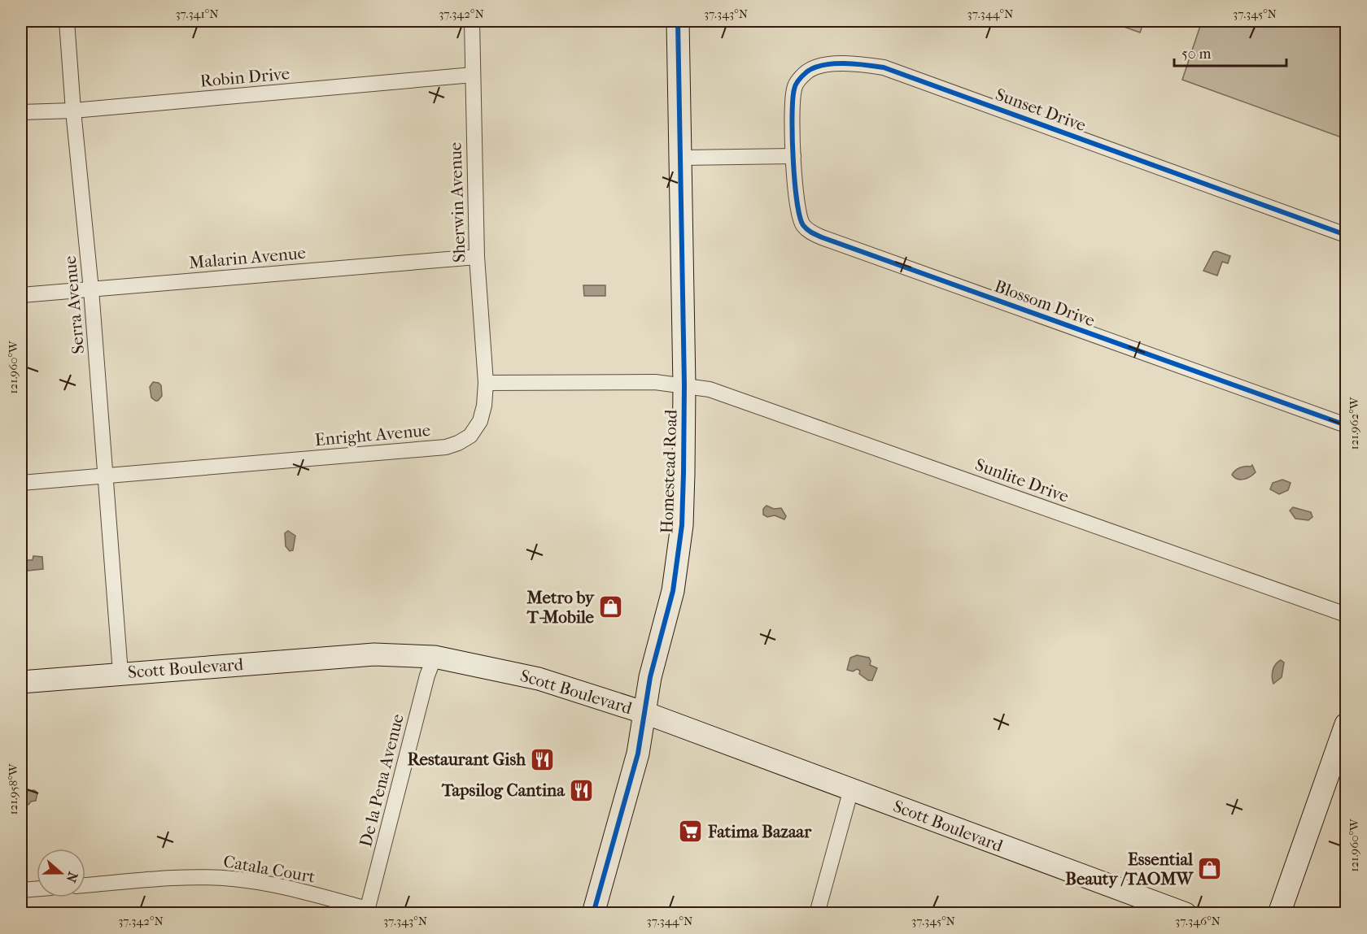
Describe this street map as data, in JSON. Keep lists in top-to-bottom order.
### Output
{
  "streets": {
    "main road": ["Homestead Road", "Scott Boulevard"],
    "street": [
      "Robin Drive",
      "Sunset Drive",
      "Sherwin Avenue",
      "Malarin Avenue",
      "Blossom Drive",
      "Serra Avenue",
      "Enright Avenue",
      "Sunlite Drive",
      "De la Pena Avenue",
      "Catala Court"
    ]
  },
  "crossings": [
    ["Robin Drive", "Sherwin Avenue"],
    ["Robin Drive", "Serra Avenue"],
    ["Sunset Drive", "Blossom Drive"],
    ["Sherwin Avenue", "Malarin Avenue"],
    ["Sherwin Avenue", "Enright Avenue"],
    ["Malarin Avenue", "Serra Avenue"],
    ["Serra Avenue", "Enright Avenue"],
    ["Serra Avenue", "Scott Boulevard"],
    ["Homestead Road", "Sunlite Drive"],
    ["Homestead Road", "Scott Boulevard"],
    ["Scott Boulevard", "De la Pena Avenue"],
    ["De la Pena Avenue", "Catala Court"]
  ],
  "places": {
    "shop": ["Metro by T-Mobile", "Essential Beauty /TAOMW"],
    "restaurant": ["Restaurant Gish", "Tapsilog Cantina"],
    "supermarket": ["Fatima Bazaar"]
  },
  "scale_bar": "50 m",
  "north": "right",
  "coordinates": [
    "37.341°N",
    "37.342°N",
    "37.343°N",
    "37.344°N",
    "37.345°N",
    "121.960°W",
    "121.962°W",
    "121.958°W",
    "37.346°N"
  ]
}
